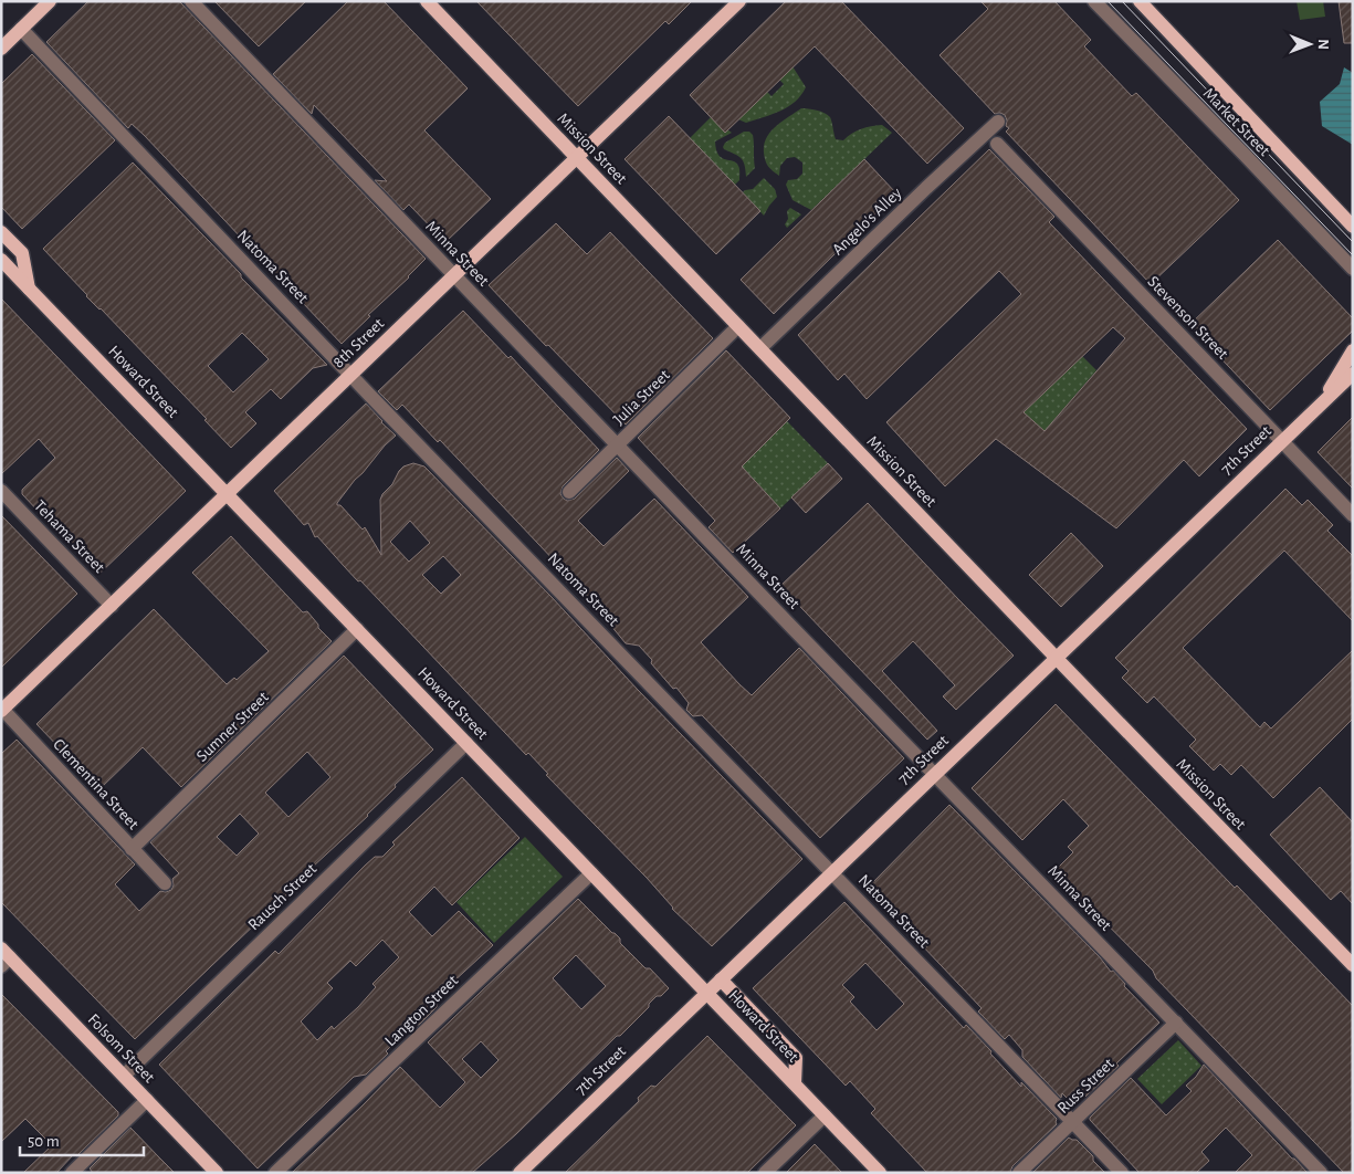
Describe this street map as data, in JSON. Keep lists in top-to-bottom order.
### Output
{
  "streets": {
    "main road": [
      "Market Street",
      "Mission Street",
      "8th Street",
      "Howard Street",
      "7th Street",
      "Folsom Street"
    ],
    "street": [
      "Angelo's Alley",
      "Minna Street",
      "Natoma Street",
      "Stevenson Street",
      "Julia Street",
      "Tehama Street",
      "Sumner Street",
      "Clementina Street",
      "Rausch Street",
      "Langton Street",
      "Russ Street"
    ]
  },
  "crossings": [
    ["Mission Street", "Angelo's Alley"],
    ["Mission Street", "8th Street"],
    ["Mission Street", "Julia Street"],
    ["Mission Street", "7th Street"],
    ["Minna Street", "8th Street"],
    ["Minna Street", "Julia Street"],
    ["Minna Street", "7th Street"],
    ["Minna Street", "Russ Street"],
    ["Natoma Street", "8th Street"],
    ["Natoma Street", "7th Street"],
    ["Natoma Street", "Russ Street"],
    ["Stevenson Street", "7th Street"],
    ["8th Street", "Howard Street"],
    ["8th Street", "Tehama Street"],
    ["8th Street", "Clementina Street"],
    ["Howard Street", "7th Street"],
    ["Howard Street", "Sumner Street"],
    ["Howard Street", "Rausch Street"],
    ["Howard Street", "Langton Street"],
    ["Sumner Street", "Clementina Street"],
    ["Rausch Street", "Folsom Street"]
  ],
  "scale_bar": "50 m",
  "north": "right"
}
